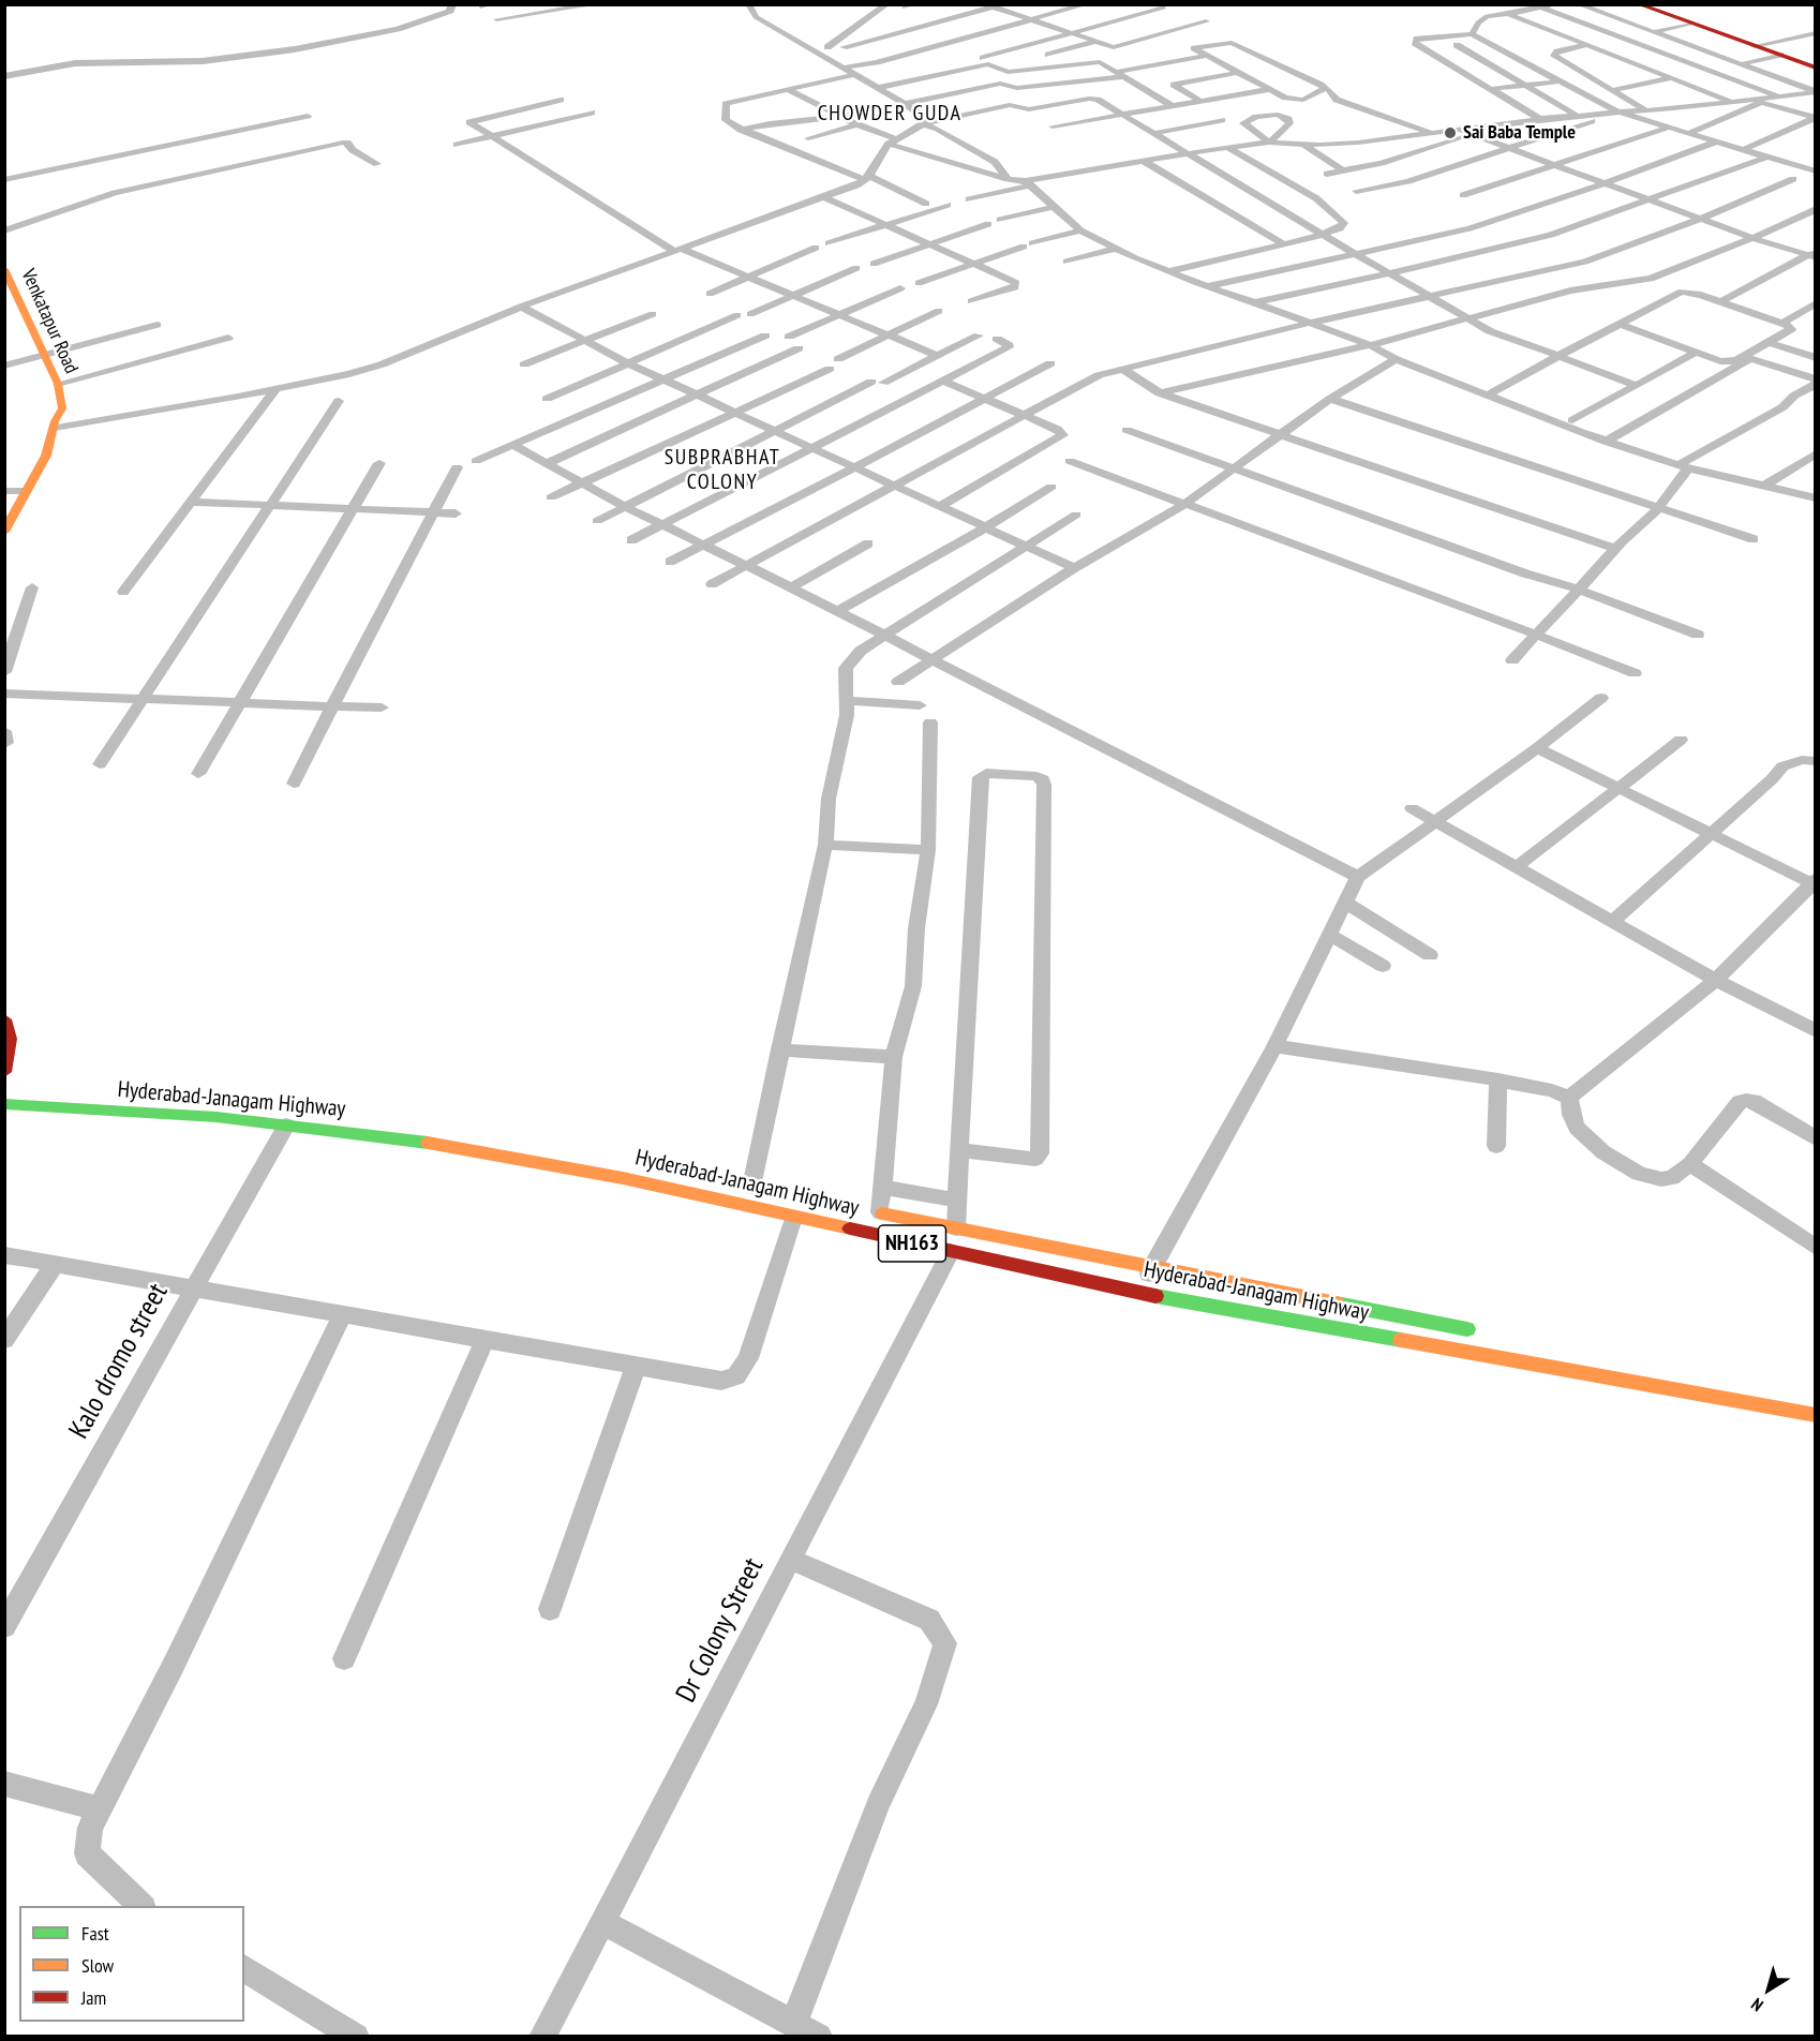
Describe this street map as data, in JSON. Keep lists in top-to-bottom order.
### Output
{
  "streets": {
    "main road": ["Venkatapur Road", "Hyderabad-Janagam Highway", "NH163"],
    "street": ["Kalo dromo street", "Dr Colony Street"]
  },
  "crossings": [
    ["Hyderabad-Janagam Highway", "Kalo dromo street"],
    ["Hyderabad-Janagam Highway", "Dr Colony Street"]
  ],
  "districts": ["CHOWDER GUDA", "SUBPRABHAT COLONY"],
  "places": ["Sai Baba Temple"],
  "legend": ["Fast", "Slow", "Jam"],
  "north": "bottom left"
}
